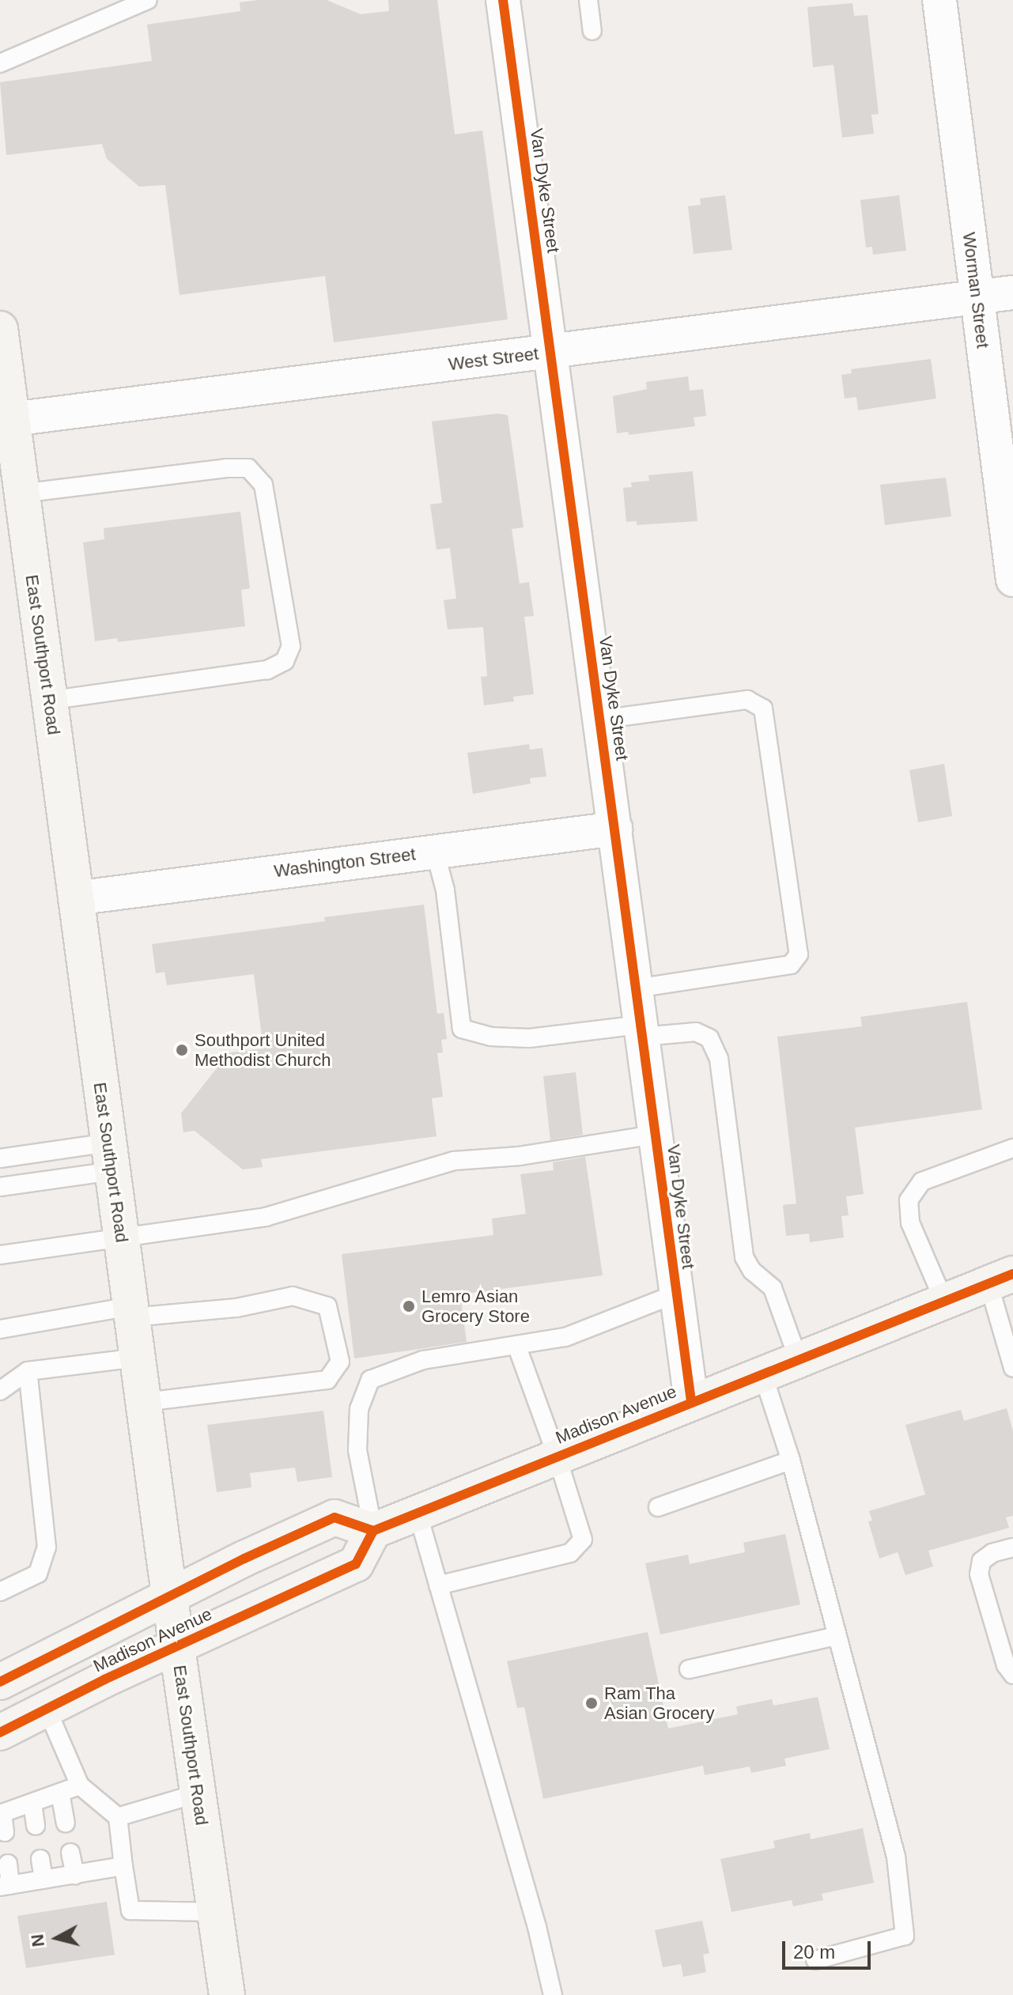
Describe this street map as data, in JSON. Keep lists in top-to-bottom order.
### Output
{
  "streets": {
    "main road": ["East Southport Road", "Madison Avenue"],
    "street": [
      "Van Dyke Street",
      "Worman Street",
      "West Street",
      "Washington Street"
    ]
  },
  "crossings": [
    ["Van Dyke Street", "West Street"],
    ["Van Dyke Street", "Washington Street"],
    ["Van Dyke Street", "Madison Avenue"],
    ["Worman Street", "West Street"],
    ["West Street", "East Southport Road"],
    ["East Southport Road", "Washington Street"],
    ["East Southport Road", "Madison Avenue"]
  ],
  "places": ["Southport United Methodist Church", "Lemro Asian Grocery Store", "Ram Tha Asian Grocery"],
  "scale_bar": "20 m",
  "north": "left"
}
